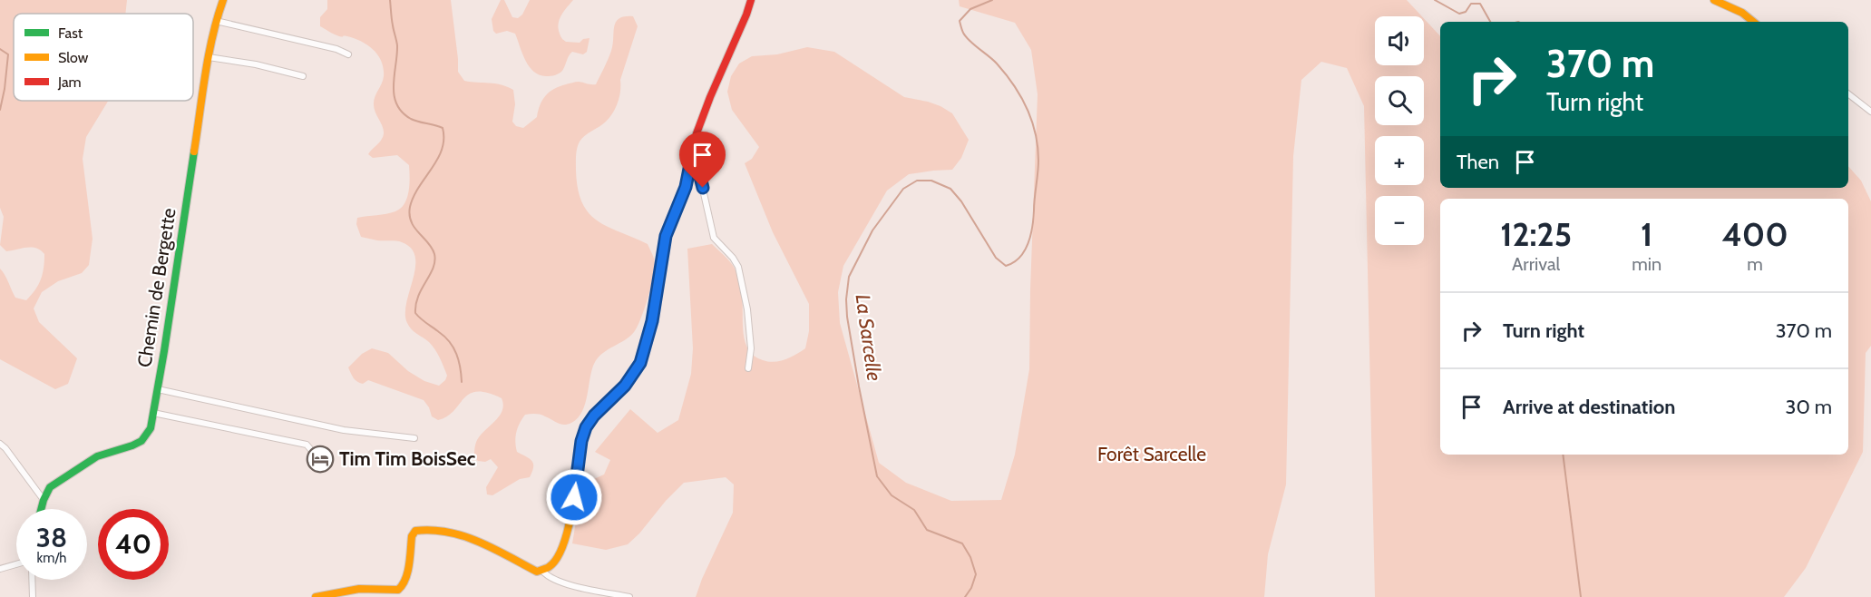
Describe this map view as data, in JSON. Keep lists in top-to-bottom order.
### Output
{
  "streets": {
    "street": ["Chemin de Bergette"]
  },
  "water": ["La Sarcelle"],
  "parks": ["Forêt Sarcelle"],
  "places": {
    "hotel": ["Tim Tim BoisSec"]
  },
  "legend": ["Fast", "Slow", "Jam"],
  "page": {
    "map_buttons": ["+", "−"],
    "turn": ["370 m", "Turn right"],
    "then": "Then",
    "eta": [
      "12:25",
      "Arrival",
      "1",
      "min",
      "400",
      "m"
    ],
    "list": [
      {
        "name": "Turn right",
        "value": "370 m"
      },
      {
        "name": "Arrive at destination",
        "value": "30 m"
      }
    ],
    "speed": "38 km/h",
    "limit": "40"
  }
}
